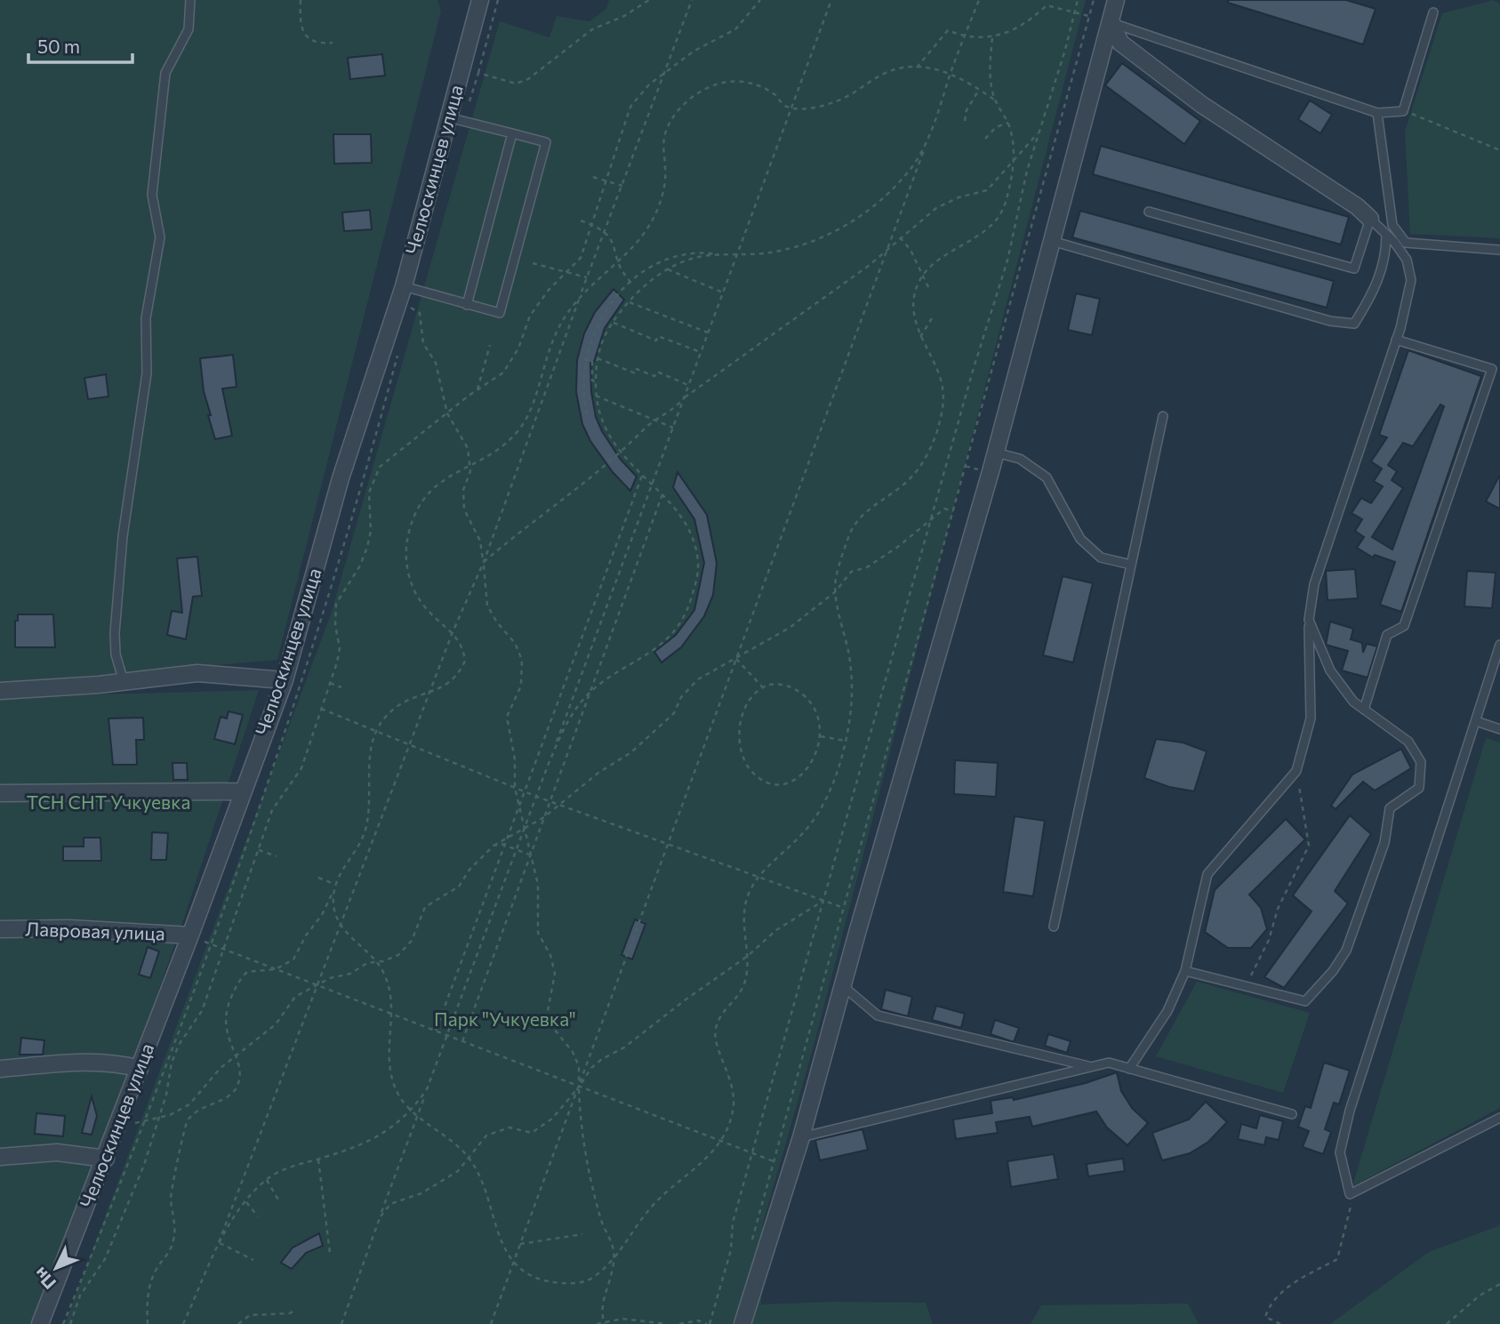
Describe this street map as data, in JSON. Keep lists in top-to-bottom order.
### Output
{
  "streets": {
    "street": ["Челюскинцев улица", "Лавровая улица"]
  },
  "crossings": [
    ["Челюскинцев улица", "Лавровая улица"]
  ],
  "parks": ["ТСН СНТ Учкуевка", "Парк \"Учкуевка\""],
  "scale_bar": "50 m",
  "north": "bottom left"
}
